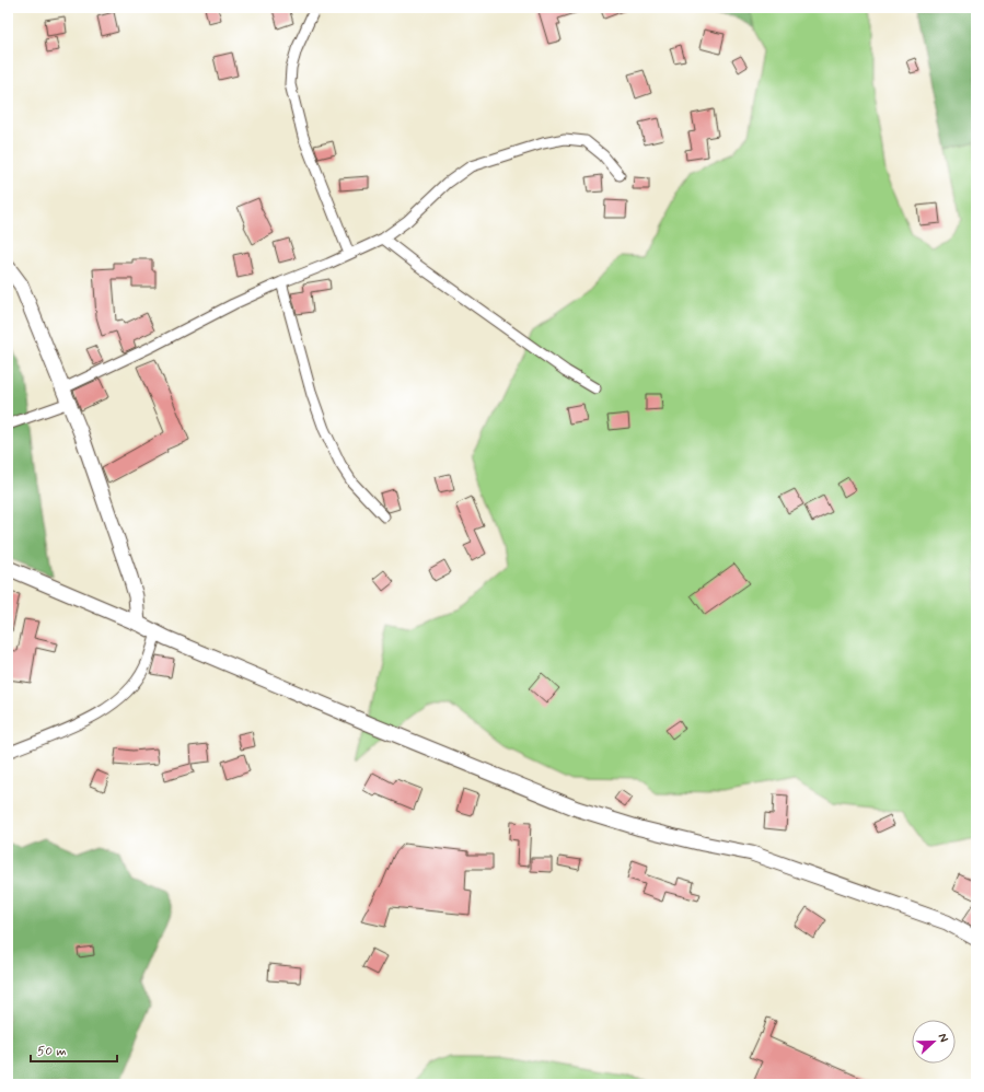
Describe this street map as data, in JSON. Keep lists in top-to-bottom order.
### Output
{
  "scale_bar": "50 m",
  "north": "right"
}
